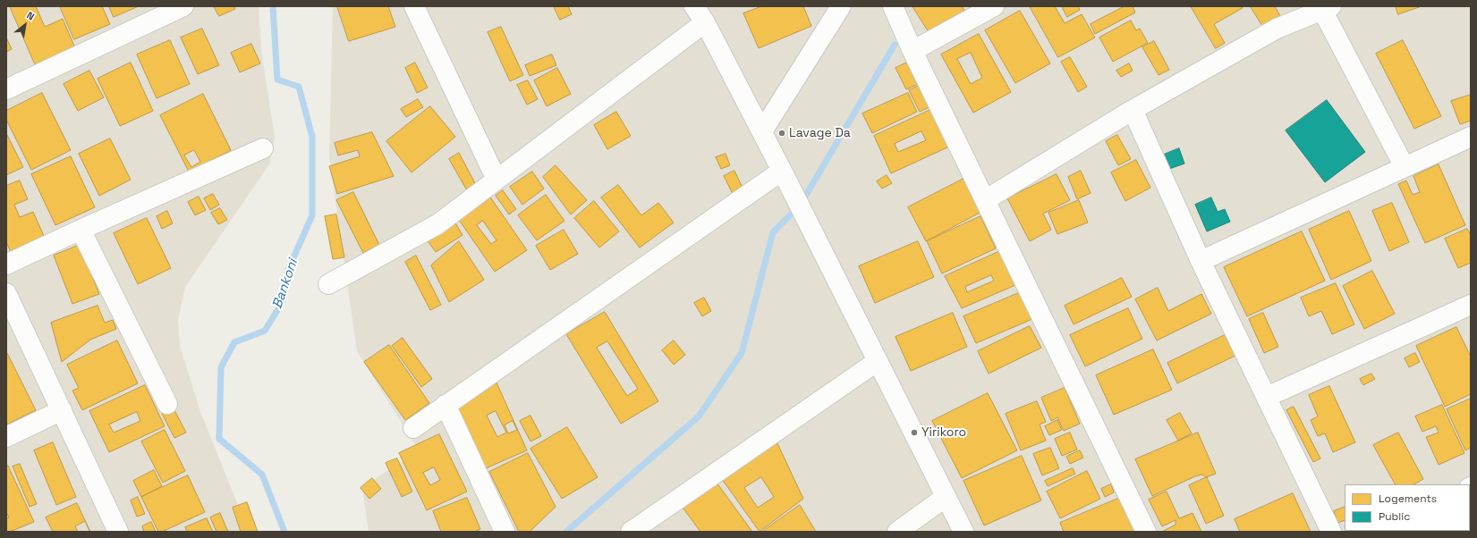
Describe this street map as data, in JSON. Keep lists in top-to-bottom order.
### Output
{
  "water": ["Bankoni"],
  "places": ["Lavage Da", "Yirikoro"],
  "legend": ["Logements", "Public"],
  "north": "top right"
}
